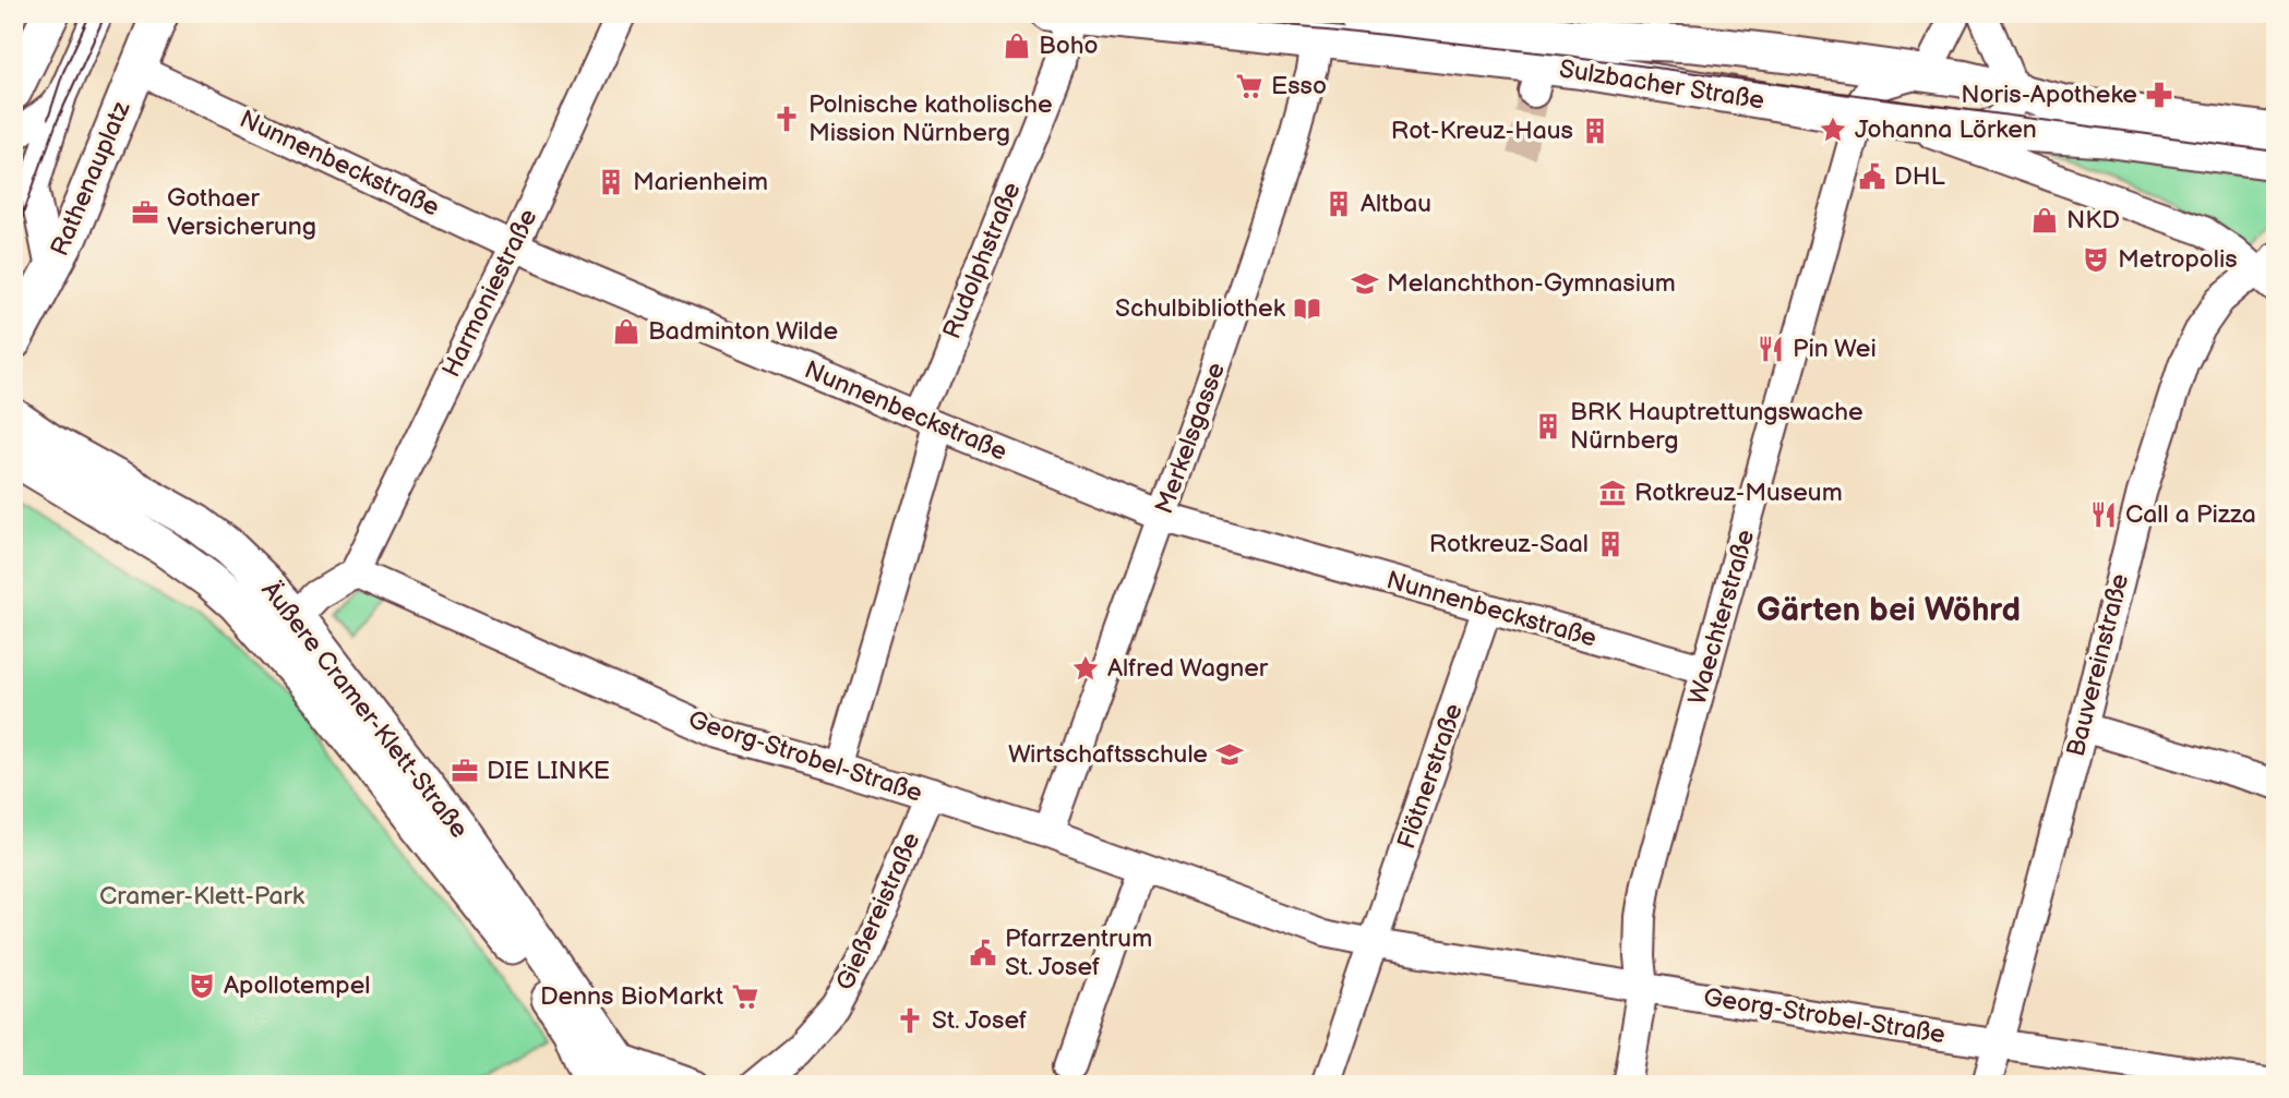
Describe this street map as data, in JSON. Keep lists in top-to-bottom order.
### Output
{
  "streets": {
    "main road": ["Sulzbacher Straße", "Rathenauplatz", "Äußere Cramer-Klett-Straße"],
    "street": [
      "Nunnenbeckstraße",
      "Rudolphstraße",
      "Harmoniestraße",
      "Merkelsgasse",
      "Waechterstraße",
      "Bauvereinstraße",
      "Georg-Strobel-Straße",
      "Flötnerstraße",
      "Gießereistraße"
    ]
  },
  "crossings": [
    ["Sulzbacher Straße", "Rudolphstraße"],
    ["Sulzbacher Straße", "Merkelsgasse"],
    ["Sulzbacher Straße", "Waechterstraße"],
    ["Nunnenbeckstraße", "Rathenauplatz"],
    ["Nunnenbeckstraße", "Rudolphstraße"],
    ["Nunnenbeckstraße", "Harmoniestraße"],
    ["Nunnenbeckstraße", "Merkelsgasse"],
    ["Nunnenbeckstraße", "Waechterstraße"],
    ["Nunnenbeckstraße", "Flötnerstraße"],
    ["Rudolphstraße", "Georg-Strobel-Straße"],
    ["Harmoniestraße", "Georg-Strobel-Straße"],
    ["Merkelsgasse", "Georg-Strobel-Straße"],
    ["Waechterstraße", "Georg-Strobel-Straße"],
    ["Bauvereinstraße", "Georg-Strobel-Straße"],
    ["Georg-Strobel-Straße", "Flötnerstraße"],
    ["Georg-Strobel-Straße", "Gießereistraße"]
  ],
  "districts": ["Gärten bei Wöhrd"],
  "parks": ["Cramer-Klett-Park"],
  "places": {
    "shop": ["Boho", "NKD", "Badminton Wilde"],
    "supermarket": ["Esso", "Denns BioMarkt"],
    "pharmacy": ["Noris-Apotheke"],
    "church": ["Polnische katholische Mission Nürnberg", "St. Josef"],
    "place": ["Johanna Lörken", "Alfred Wagner"],
    "building": [
      "Rot-Kreuz-Haus",
      "Marienheim",
      "Altbau",
      "BRK Hauptrettungswache Nürnberg",
      "Rotkreuz-Saal"
    ],
    "public building": ["DHL", "Pfarrzentrum St. Josef"],
    "office": ["Gothaer Versicherung", "DIE LINKE"],
    "theatre": ["Metropolis", "Apollotempel"],
    "school or university": ["Melanchthon-Gymnasium", "Wirtschaftsschule"],
    "library": ["Schulbibliothek"],
    "restaurant": ["Pin Wei", "Call a Pizza"],
    "museum": ["Rotkreuz-Museum"]
  }
}
